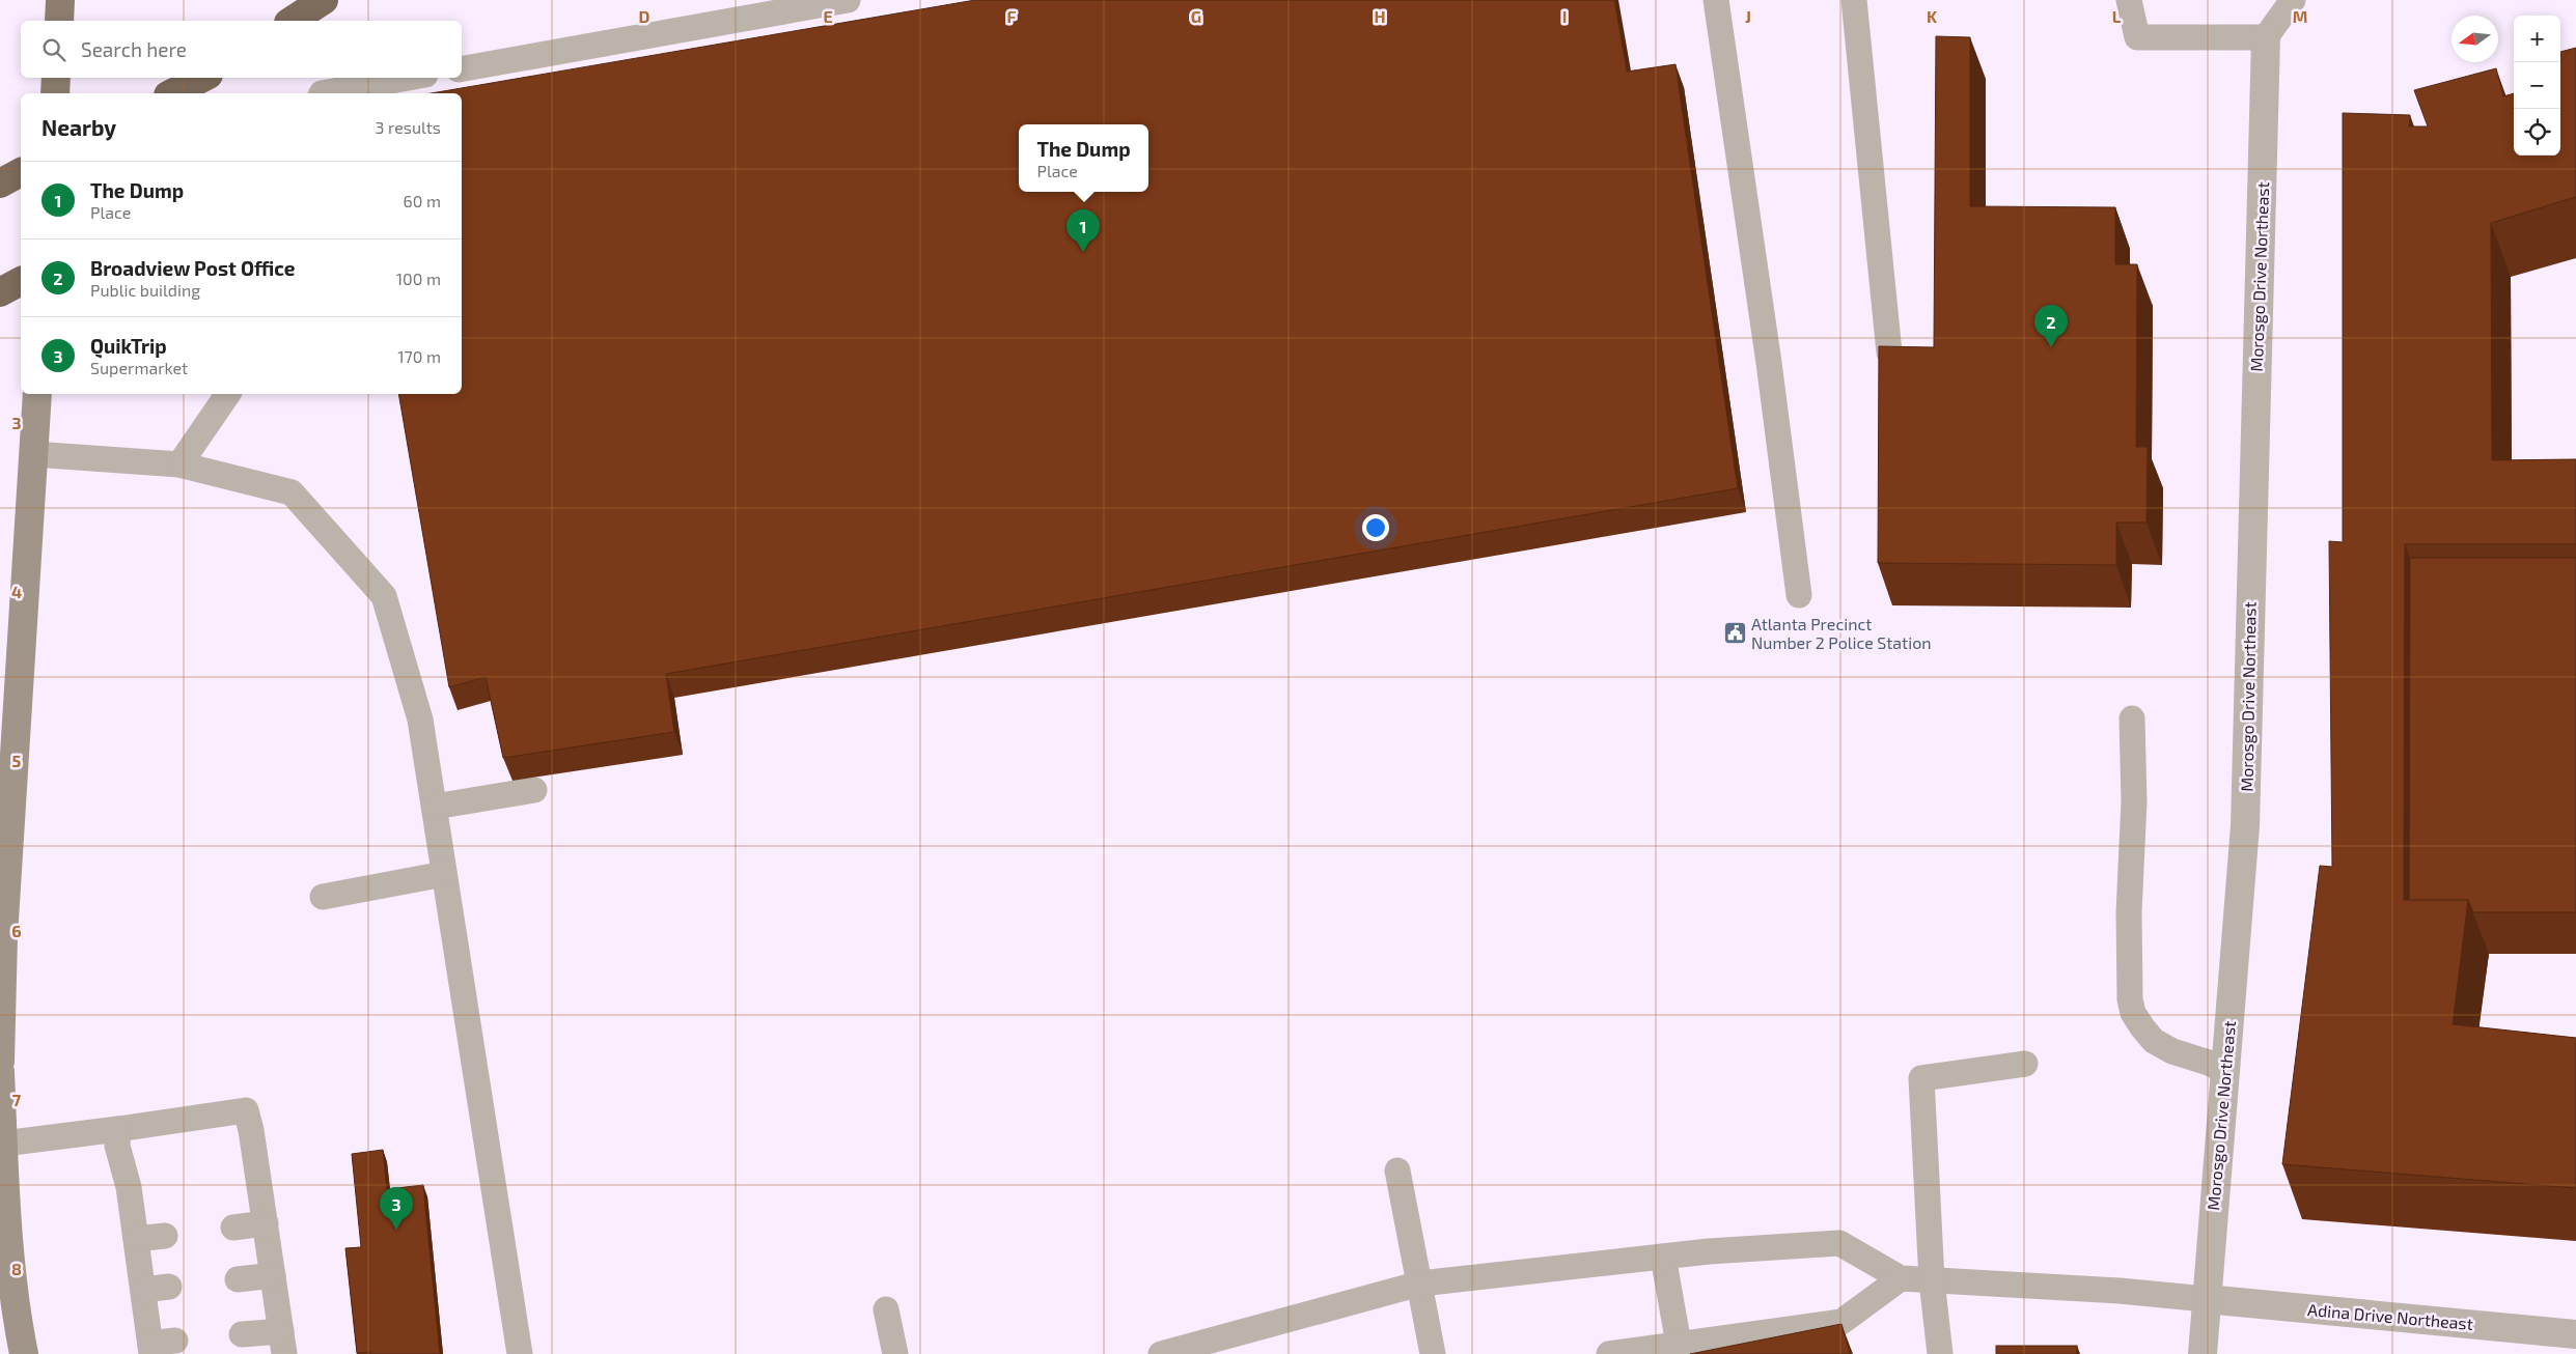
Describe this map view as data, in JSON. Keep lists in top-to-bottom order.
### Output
{
  "streets": {
    "street": ["Morosgo Drive Northeast", "Adina Drive Northeast"]
  },
  "crossings": [
    ["Morosgo Drive Northeast", "Adina Drive Northeast"]
  ],
  "places": {
    "public building": ["Atlanta Precinct Number 2 Police Station"]
  },
  "north": "left",
  "page": {
    "map_buttons": ["+", "−"],
    "search": "Search here",
    "heading": ["Nearby", "3 results"],
    "popup": ["The Dump", "Place"],
    "list": [
      {
        "mark": "1",
        "name": "The Dump",
        "note": "Place",
        "value": "60 m"
      },
      {
        "mark": "2",
        "name": "Broadview Post Office",
        "note": "Public building",
        "value": "100 m"
      },
      {
        "mark": "3",
        "name": "QuikTrip",
        "note": "Supermarket",
        "value": "170 m"
      }
    ],
    "pins": ["1", "2", "3"]
  },
  "grid": {
    "columns": [
      "D",
      "E",
      "F",
      "G",
      "H",
      "I",
      "J",
      "K",
      "L",
      "M"
    ],
    "rows": [
      "3",
      "4",
      "5",
      "6",
      "7",
      "8"
    ]
  }
}
